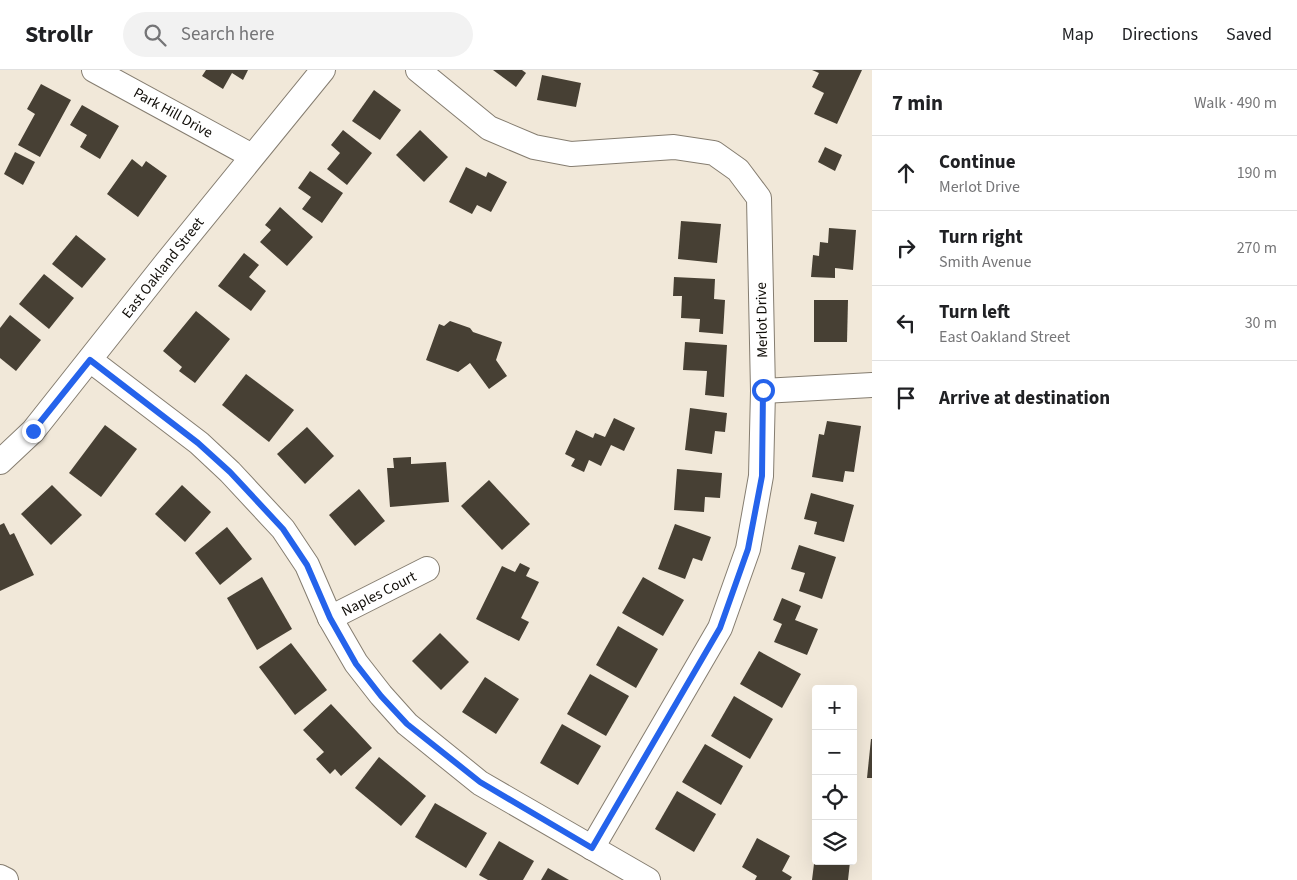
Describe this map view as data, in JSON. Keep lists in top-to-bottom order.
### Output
{
  "streets": {
    "street": [
      "Park Hill Drive",
      "East Oakland Street",
      "Merlot Drive",
      "Naples Court"
    ]
  },
  "crossings": [
    ["Park Hill Drive", "East Oakland Street"]
  ],
  "page": {
    "header": "Strollr",
    "search": "Search here",
    "nav": ["Map", "Directions", "Saved"],
    "heading": ["7 min", "Walk · 490 m"],
    "list": [
      ["Continue", "Merlot Drive", "190 m"],
      ["Turn right", "Smith Avenue", "270 m"],
      ["Turn left", "East Oakland Street", "30 m"],
      "Arrive at destination"
    ],
    "map_buttons": ["+", "−"]
  }
}
